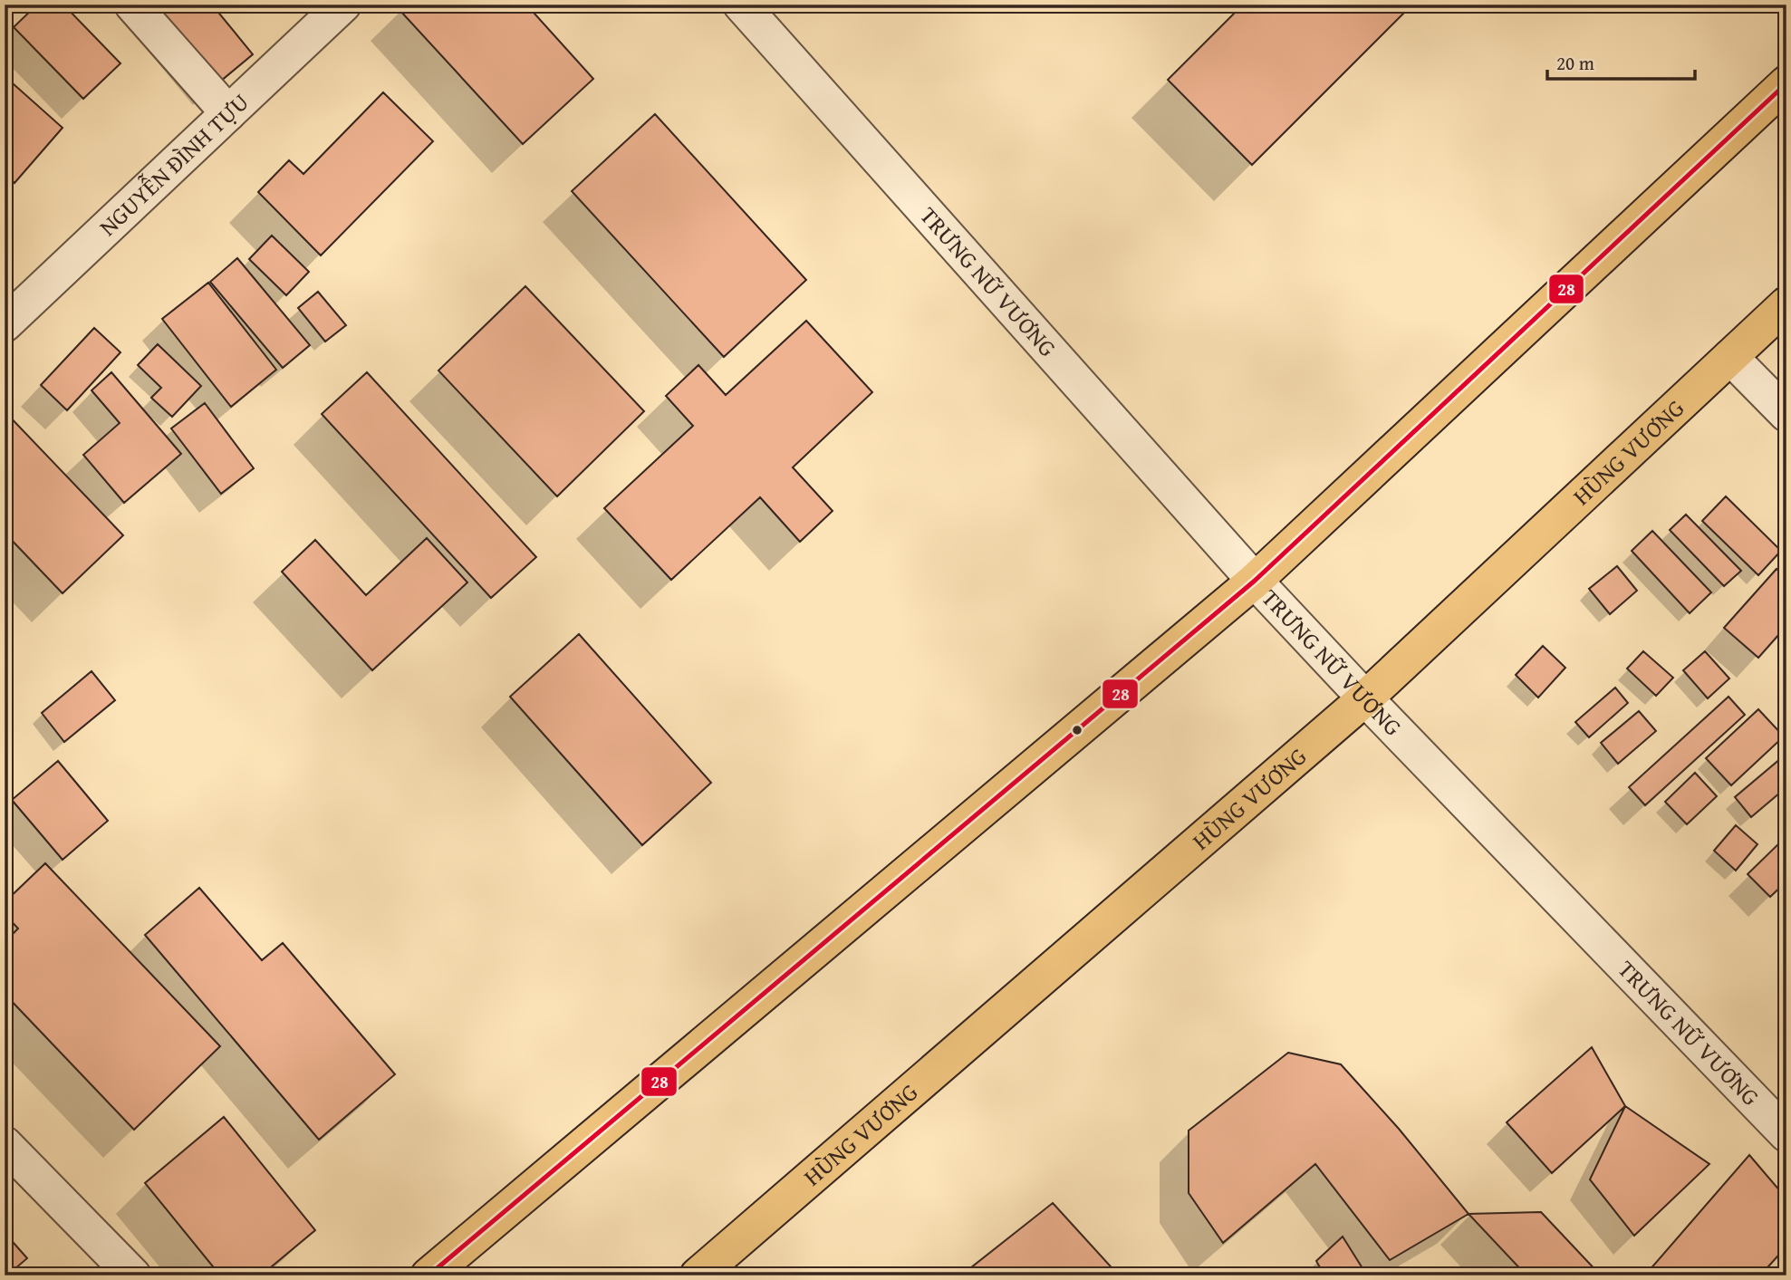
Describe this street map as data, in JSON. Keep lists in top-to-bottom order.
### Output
{
  "streets": {
    "main road": ["HÙNG VƯƠNG"],
    "street": ["NGUYỄN ĐÌNH TỰU", "TRƯNG NỮ VƯƠNG"]
  },
  "crossings": [
    ["TRƯNG NỮ VƯƠNG", "HÙNG VƯƠNG"]
  ],
  "lines": ["transit line 28"],
  "scale_bar": "20 m"
}
